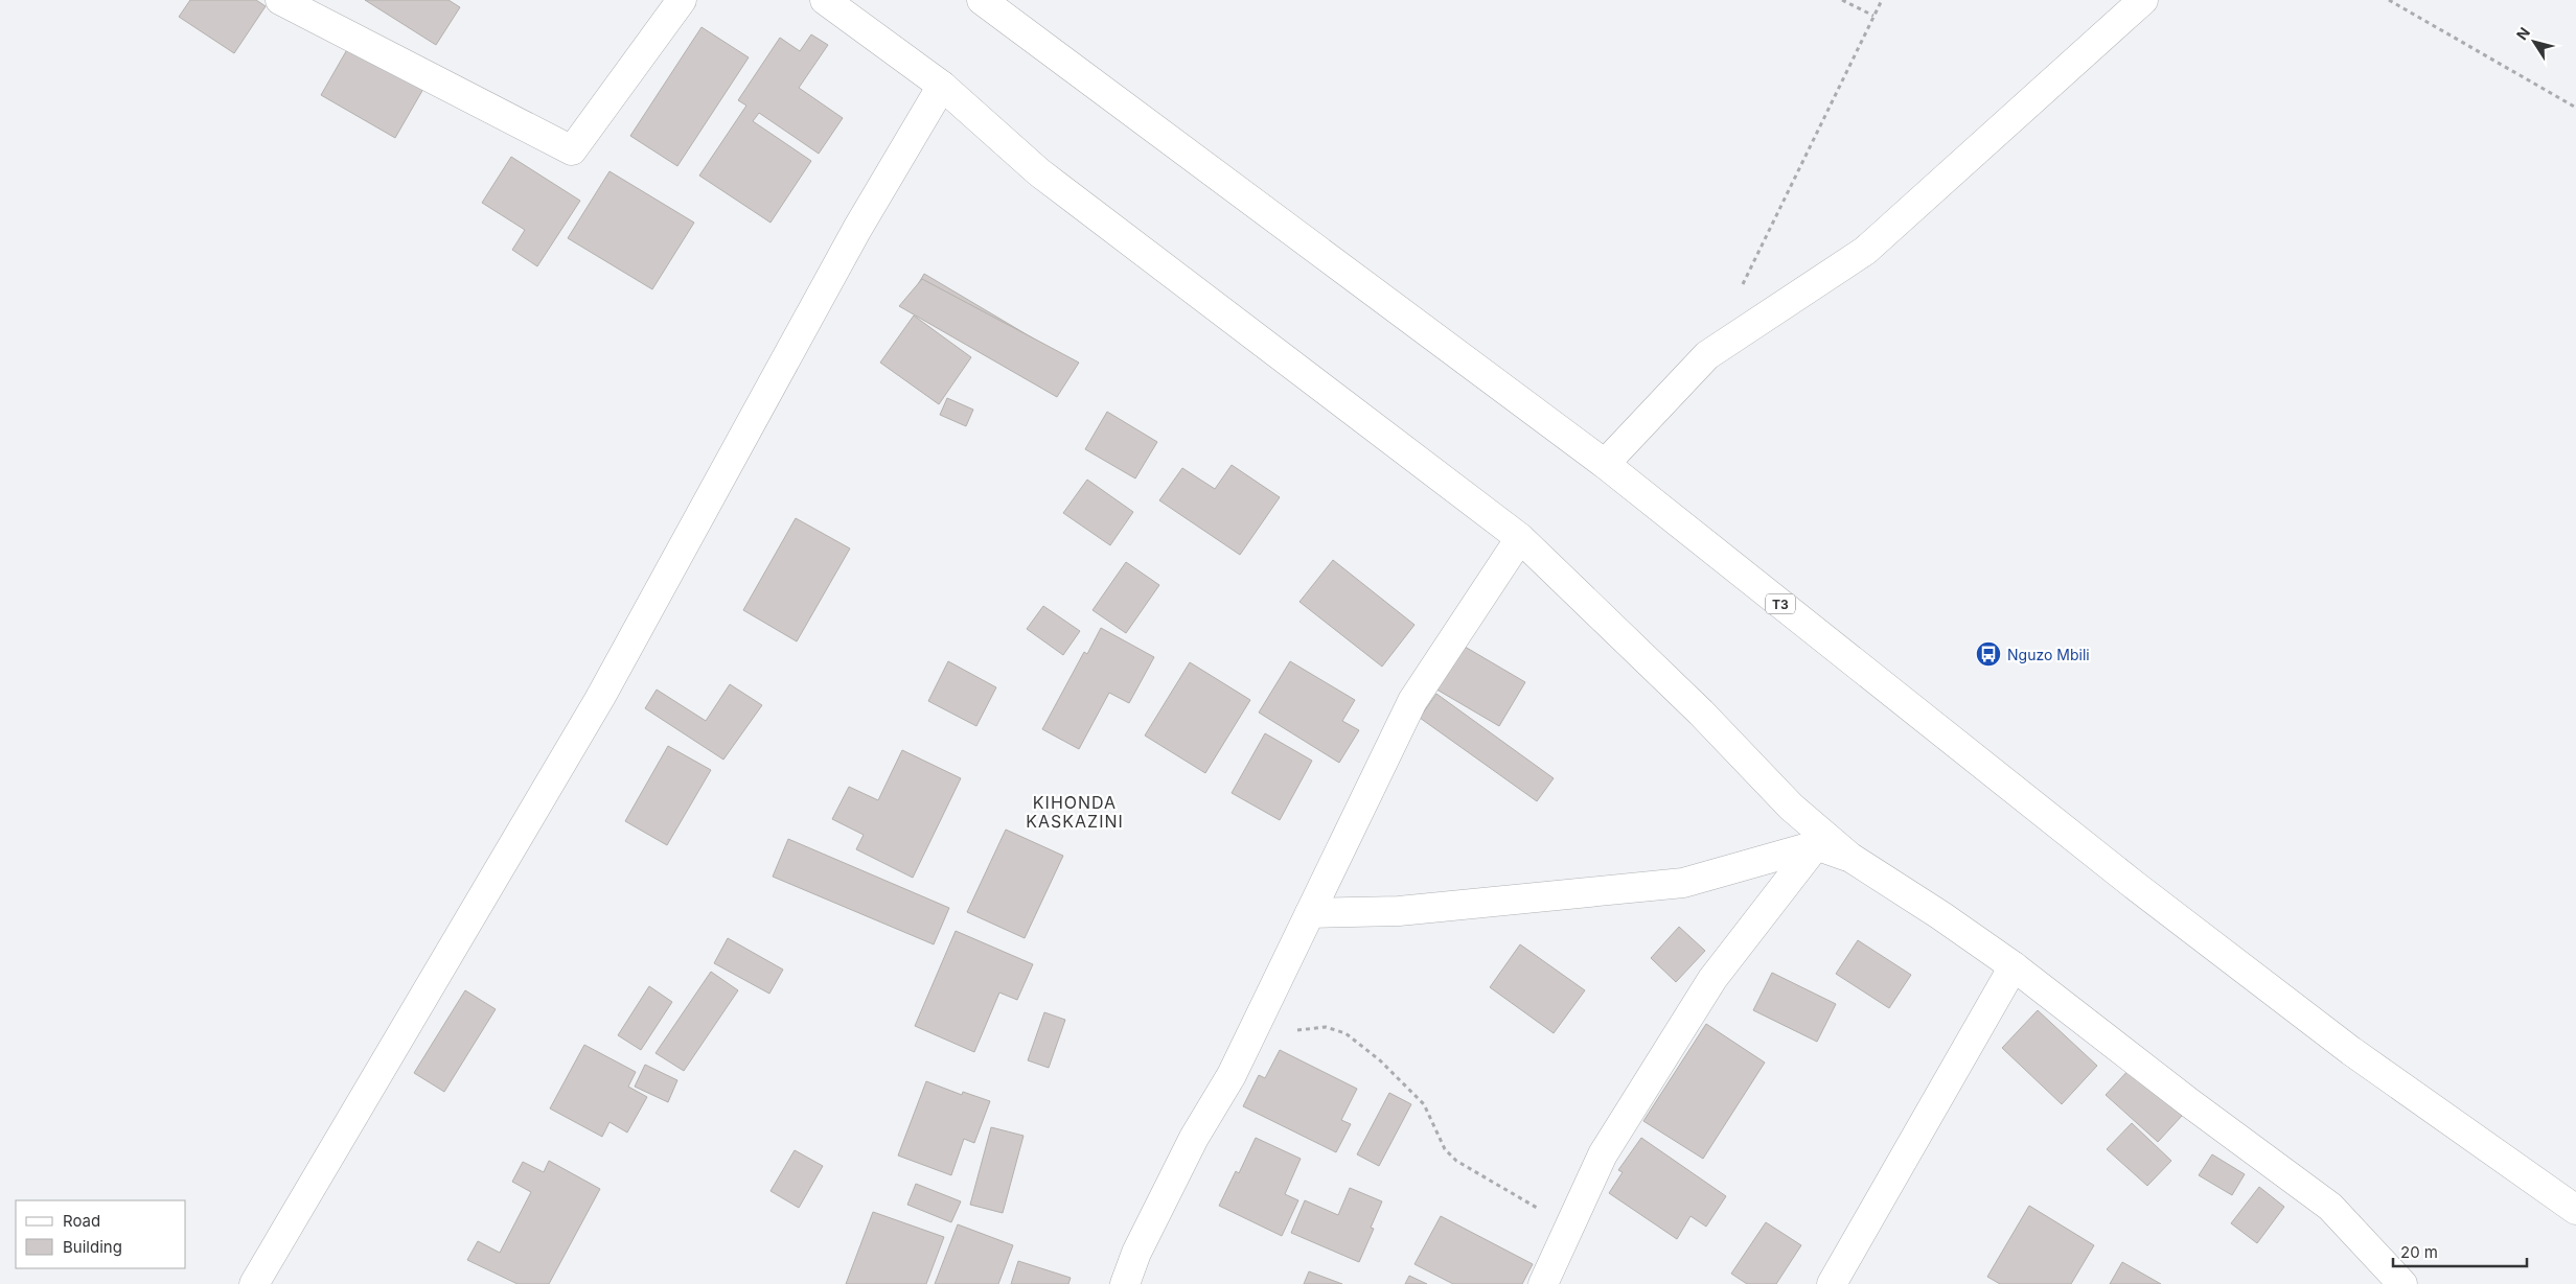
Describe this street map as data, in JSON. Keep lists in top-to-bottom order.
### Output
{
  "streets": {
    "main road": ["T3"]
  },
  "districts": ["KIHONDA KASKAZINI"],
  "places": {
    "bus stop": ["Nguzo Mbili"]
  },
  "legend": ["Road", "Building"],
  "scale_bar": "20 m",
  "north": "top left"
}
